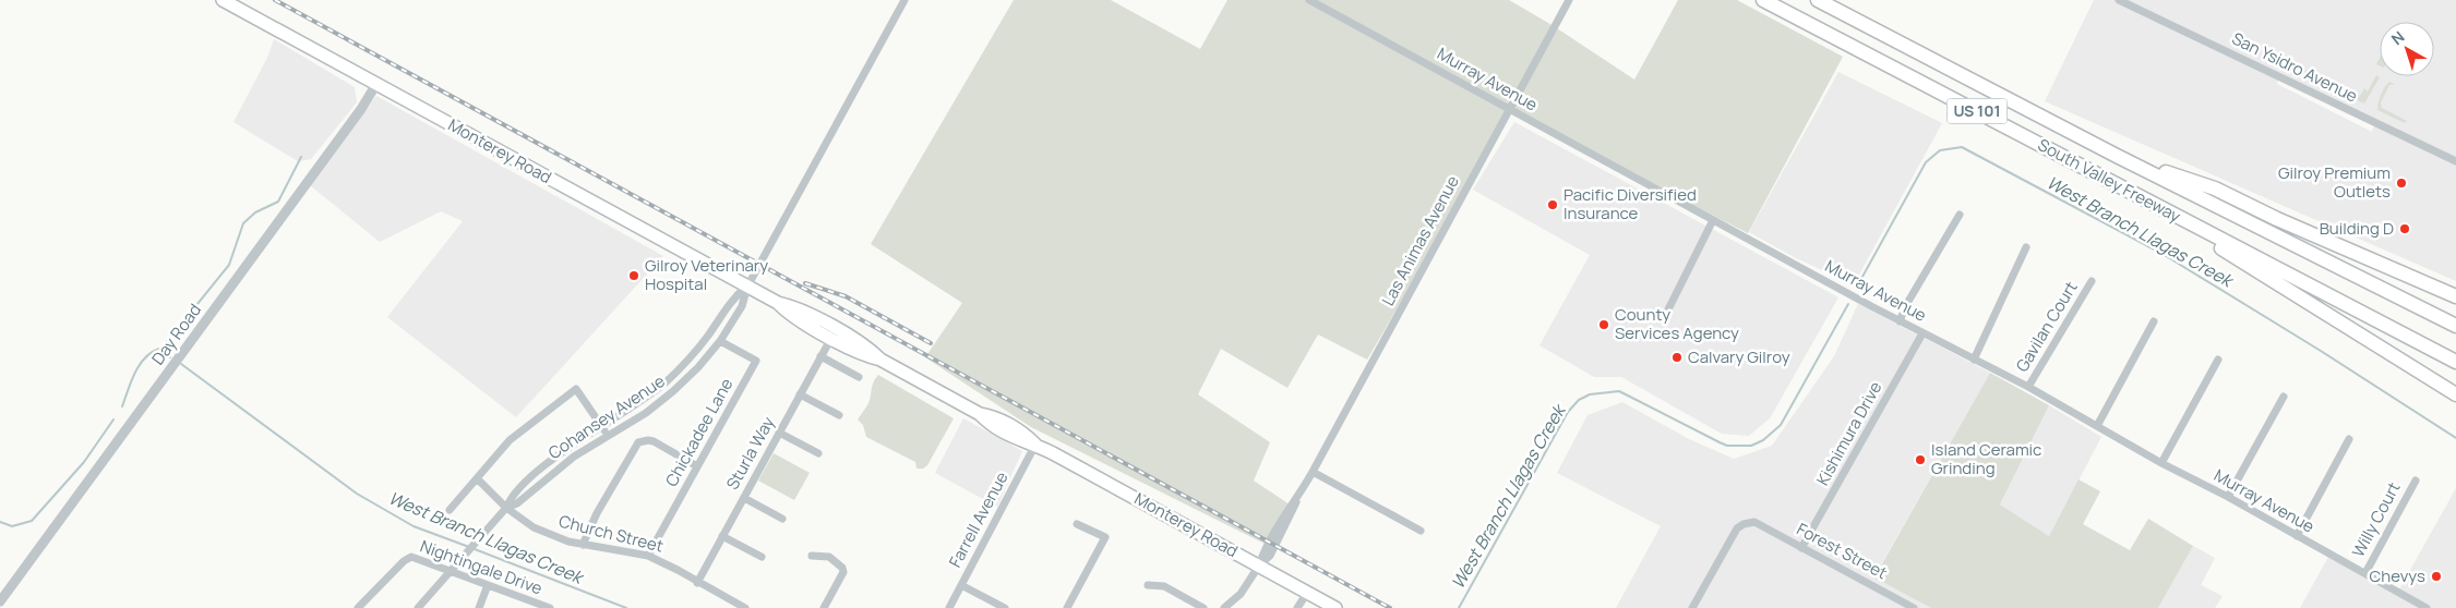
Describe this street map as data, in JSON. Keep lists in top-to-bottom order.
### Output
{
  "streets": {
    "highway": ["US 101", "South Valley Freeway"],
    "main road": ["Monterey Road"],
    "street": [
      "San Ysidro Avenue",
      "Murray Avenue",
      "Las Animas Avenue",
      "Gavilan Court",
      "Day Road",
      "Cohansey Avenue",
      "Chickadee Lane",
      "Kishimura Drive",
      "Sturla Way",
      "Farrell Avenue",
      "Willy Court",
      "Church Street",
      "Forest Street",
      "Nightingale Drive"
    ]
  },
  "crossings": [
    ["Murray Avenue", "Las Animas Avenue"],
    ["Murray Avenue", "Gavilan Court"],
    ["Murray Avenue", "Kishimura Drive"],
    ["Murray Avenue", "Willy Court"],
    ["Monterey Road", "Las Animas Avenue"],
    ["Monterey Road", "Day Road"],
    ["Monterey Road", "Cohansey Avenue"],
    ["Monterey Road", "Sturla Way"],
    ["Monterey Road", "Farrell Avenue"],
    ["Cohansey Avenue", "Chickadee Lane"],
    ["Cohansey Avenue", "Church Street"],
    ["Cohansey Avenue", "Nightingale Drive"],
    ["Chickadee Lane", "Church Street"],
    ["Kishimura Drive", "Forest Street"],
    ["Sturla Way", "Church Street"]
  ],
  "water": ["West Branch Llagas Creek"],
  "places": [
    "Gilroy Premium Outlets",
    "Pacific Diversified Insurance",
    "Building D",
    "Gilroy Veterinary Hospital",
    "County Services Agency",
    "Calvary Gilroy",
    "Island Ceramic Grinding",
    "Chevys"
  ],
  "north": "top left"
}
